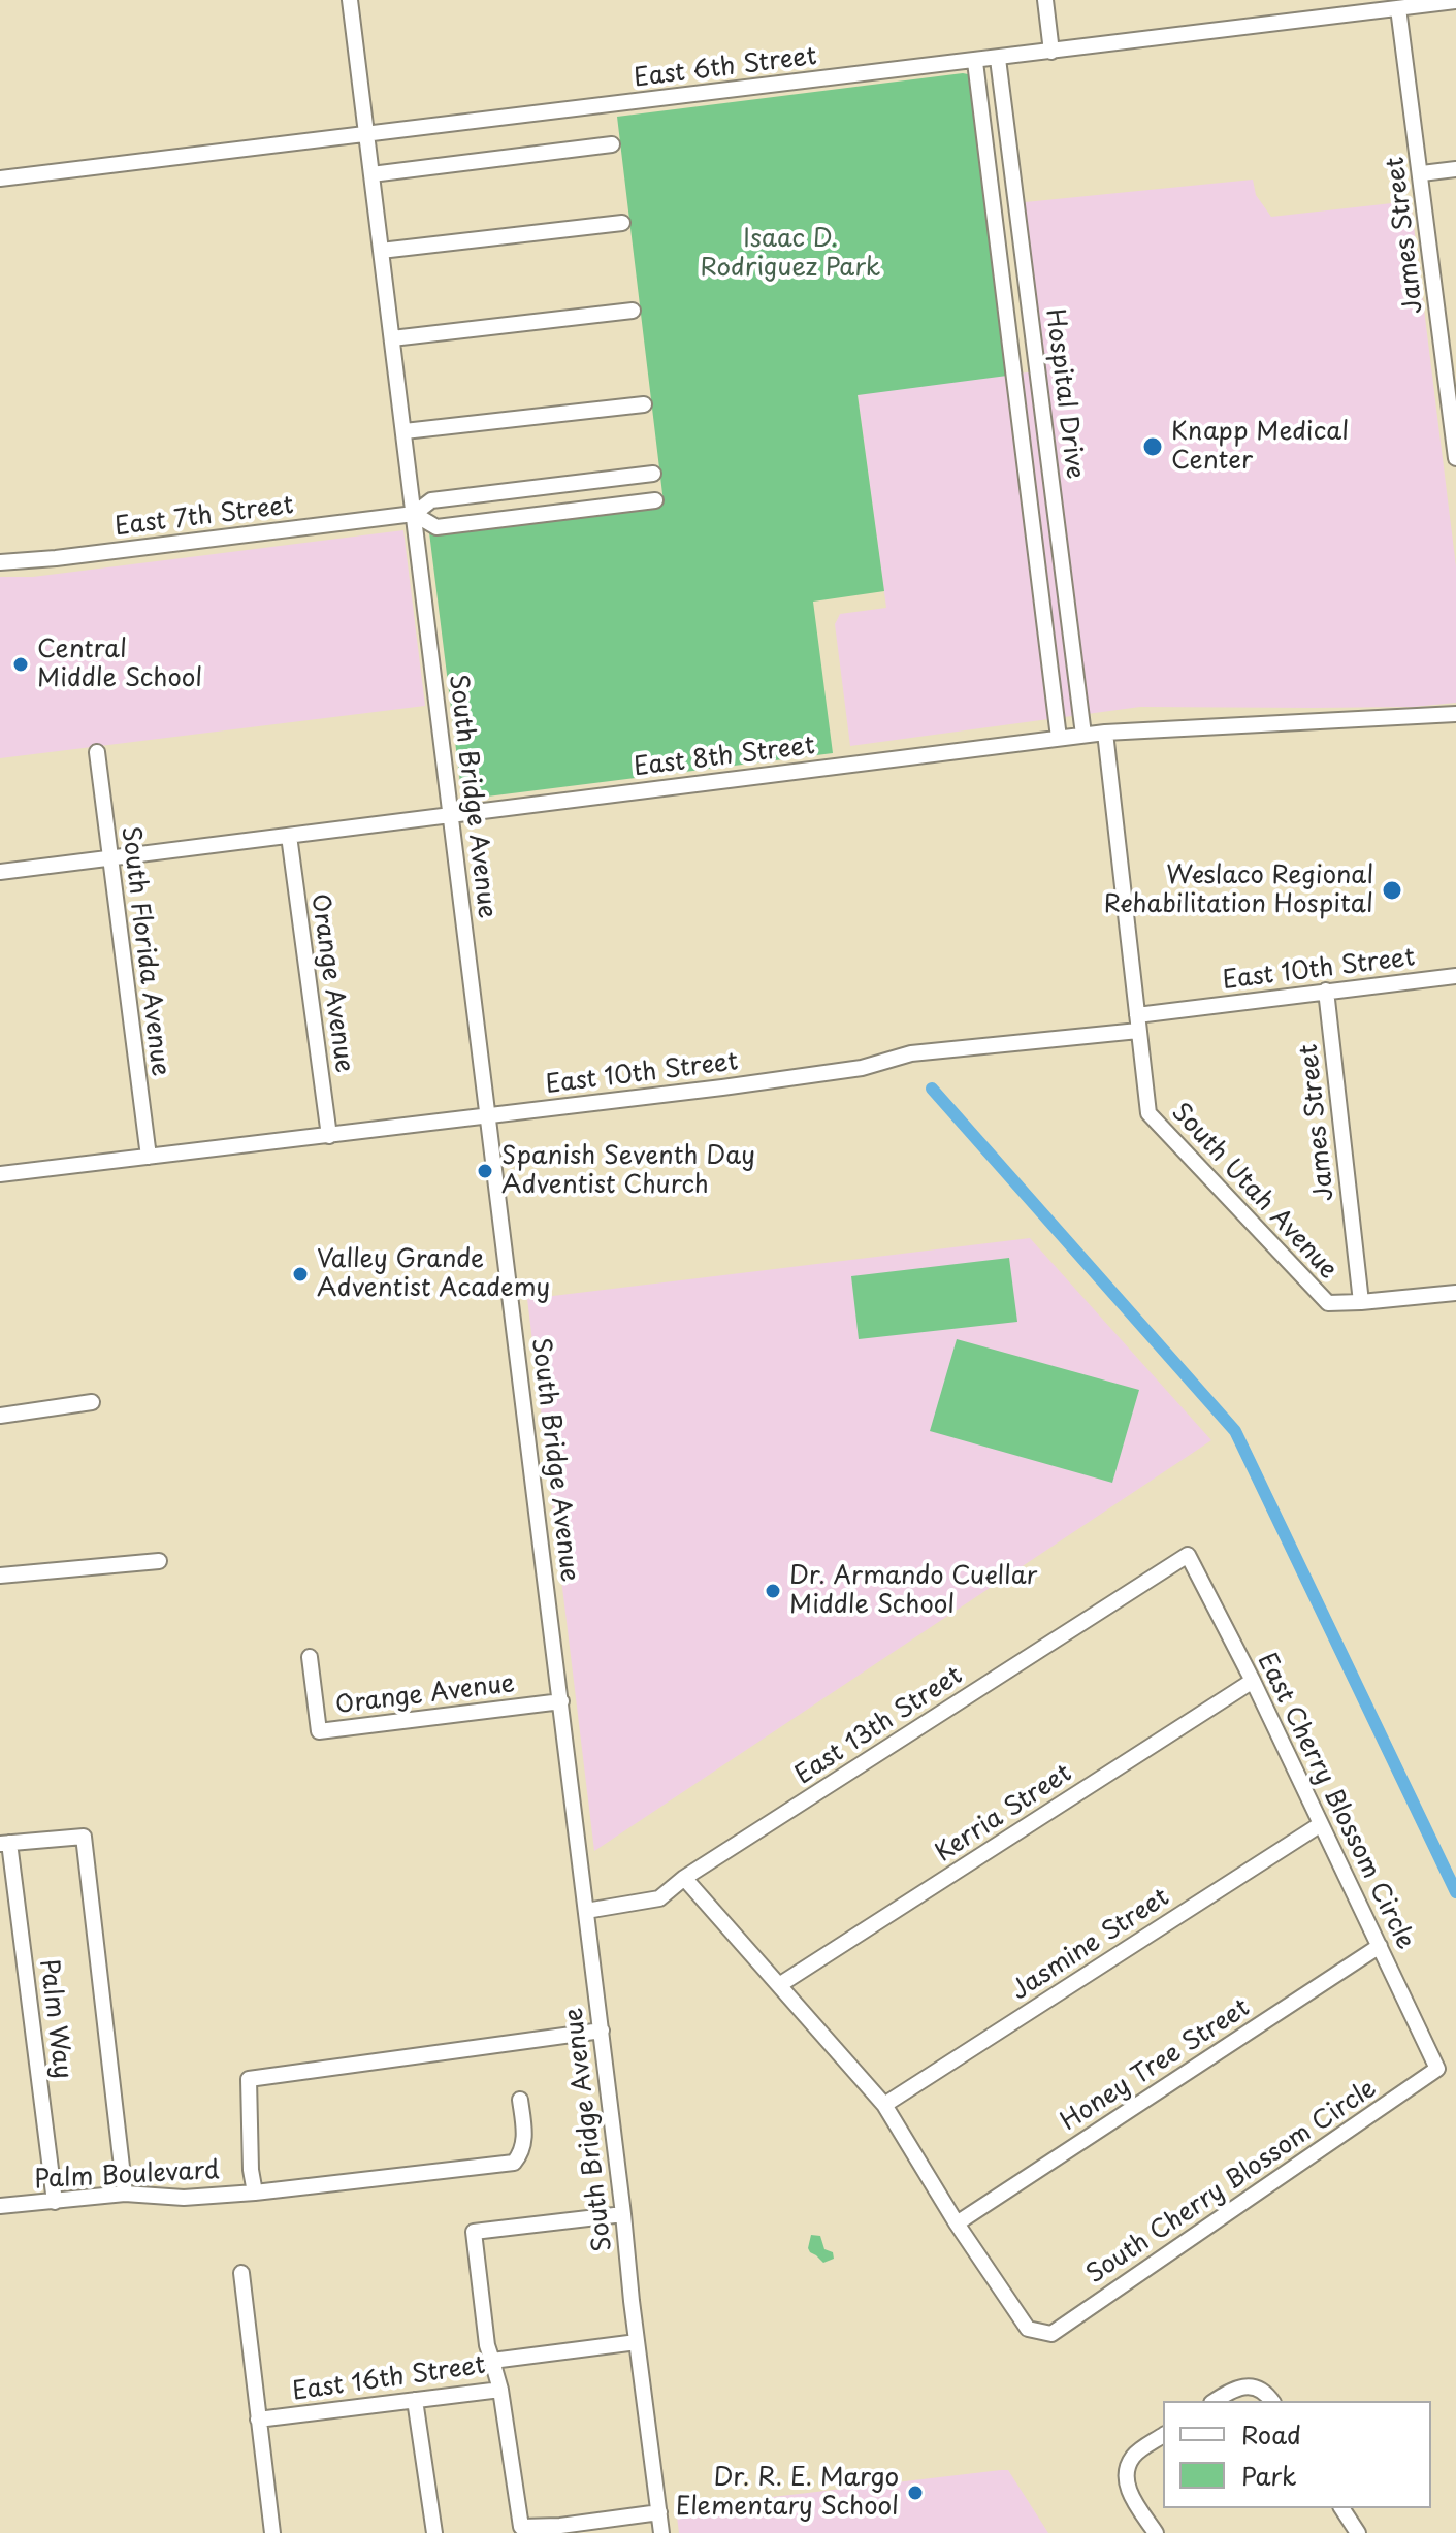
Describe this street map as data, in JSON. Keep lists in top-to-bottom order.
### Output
{
  "streets": {
    "street": [
      "East 6th Street",
      "James Street",
      "Hospital Drive",
      "East 7th Street",
      "East 8th Street",
      "South Bridge Avenue",
      "South Florida Avenue",
      "East 10th Street",
      "Orange Avenue",
      "South Utah Avenue",
      "East 13th Street",
      "East Cherry Blossom Circle",
      "Kerria Street",
      "Jasmine Street",
      "Palm Way",
      "Honey Tree Street",
      "Palm Boulevard",
      "South Cherry Blossom Circle",
      "East 16th Street"
    ]
  },
  "crossings": [
    ["East 6th Street", "James Street"],
    ["East 6th Street", "Hospital Drive"],
    ["East 6th Street", "South Bridge Avenue"],
    ["James Street", "East 10th Street"],
    ["James Street", "South Utah Avenue"],
    ["Hospital Drive", "East 8th Street"],
    ["East 7th Street", "South Bridge Avenue"],
    ["East 8th Street", "South Bridge Avenue"],
    ["East 8th Street", "South Florida Avenue"],
    ["East 8th Street", "Orange Avenue"],
    ["East 8th Street", "South Utah Avenue"],
    ["South Bridge Avenue", "East 10th Street"],
    ["South Bridge Avenue", "Orange Avenue"],
    ["South Bridge Avenue", "East 13th Street"],
    ["South Bridge Avenue", "East 16th Street"],
    ["South Florida Avenue", "East 10th Street"],
    ["East 10th Street", "Orange Avenue"],
    ["East 10th Street", "South Utah Avenue"],
    ["East 13th Street", "East Cherry Blossom Circle"],
    ["East Cherry Blossom Circle", "Kerria Street"],
    ["East Cherry Blossom Circle", "Jasmine Street"],
    ["East Cherry Blossom Circle", "Honey Tree Street"],
    ["East Cherry Blossom Circle", "South Cherry Blossom Circle"],
    ["Palm Way", "Palm Boulevard"],
    ["Honey Tree Street", "South Cherry Blossom Circle"]
  ],
  "parks": ["Isaac D. Rodriguez Park"],
  "places": [
    "Knapp Medical Center",
    "Central Middle School",
    "Weslaco Regional Rehabilitation Hospital",
    "Spanish Seventh Day Adventist Church",
    "Valley Grande Adventist Academy",
    "Dr. Armando Cuellar Middle School",
    "Dr. R. E. Margo Elementary School"
  ],
  "legend": ["Road", "Park"]
}
